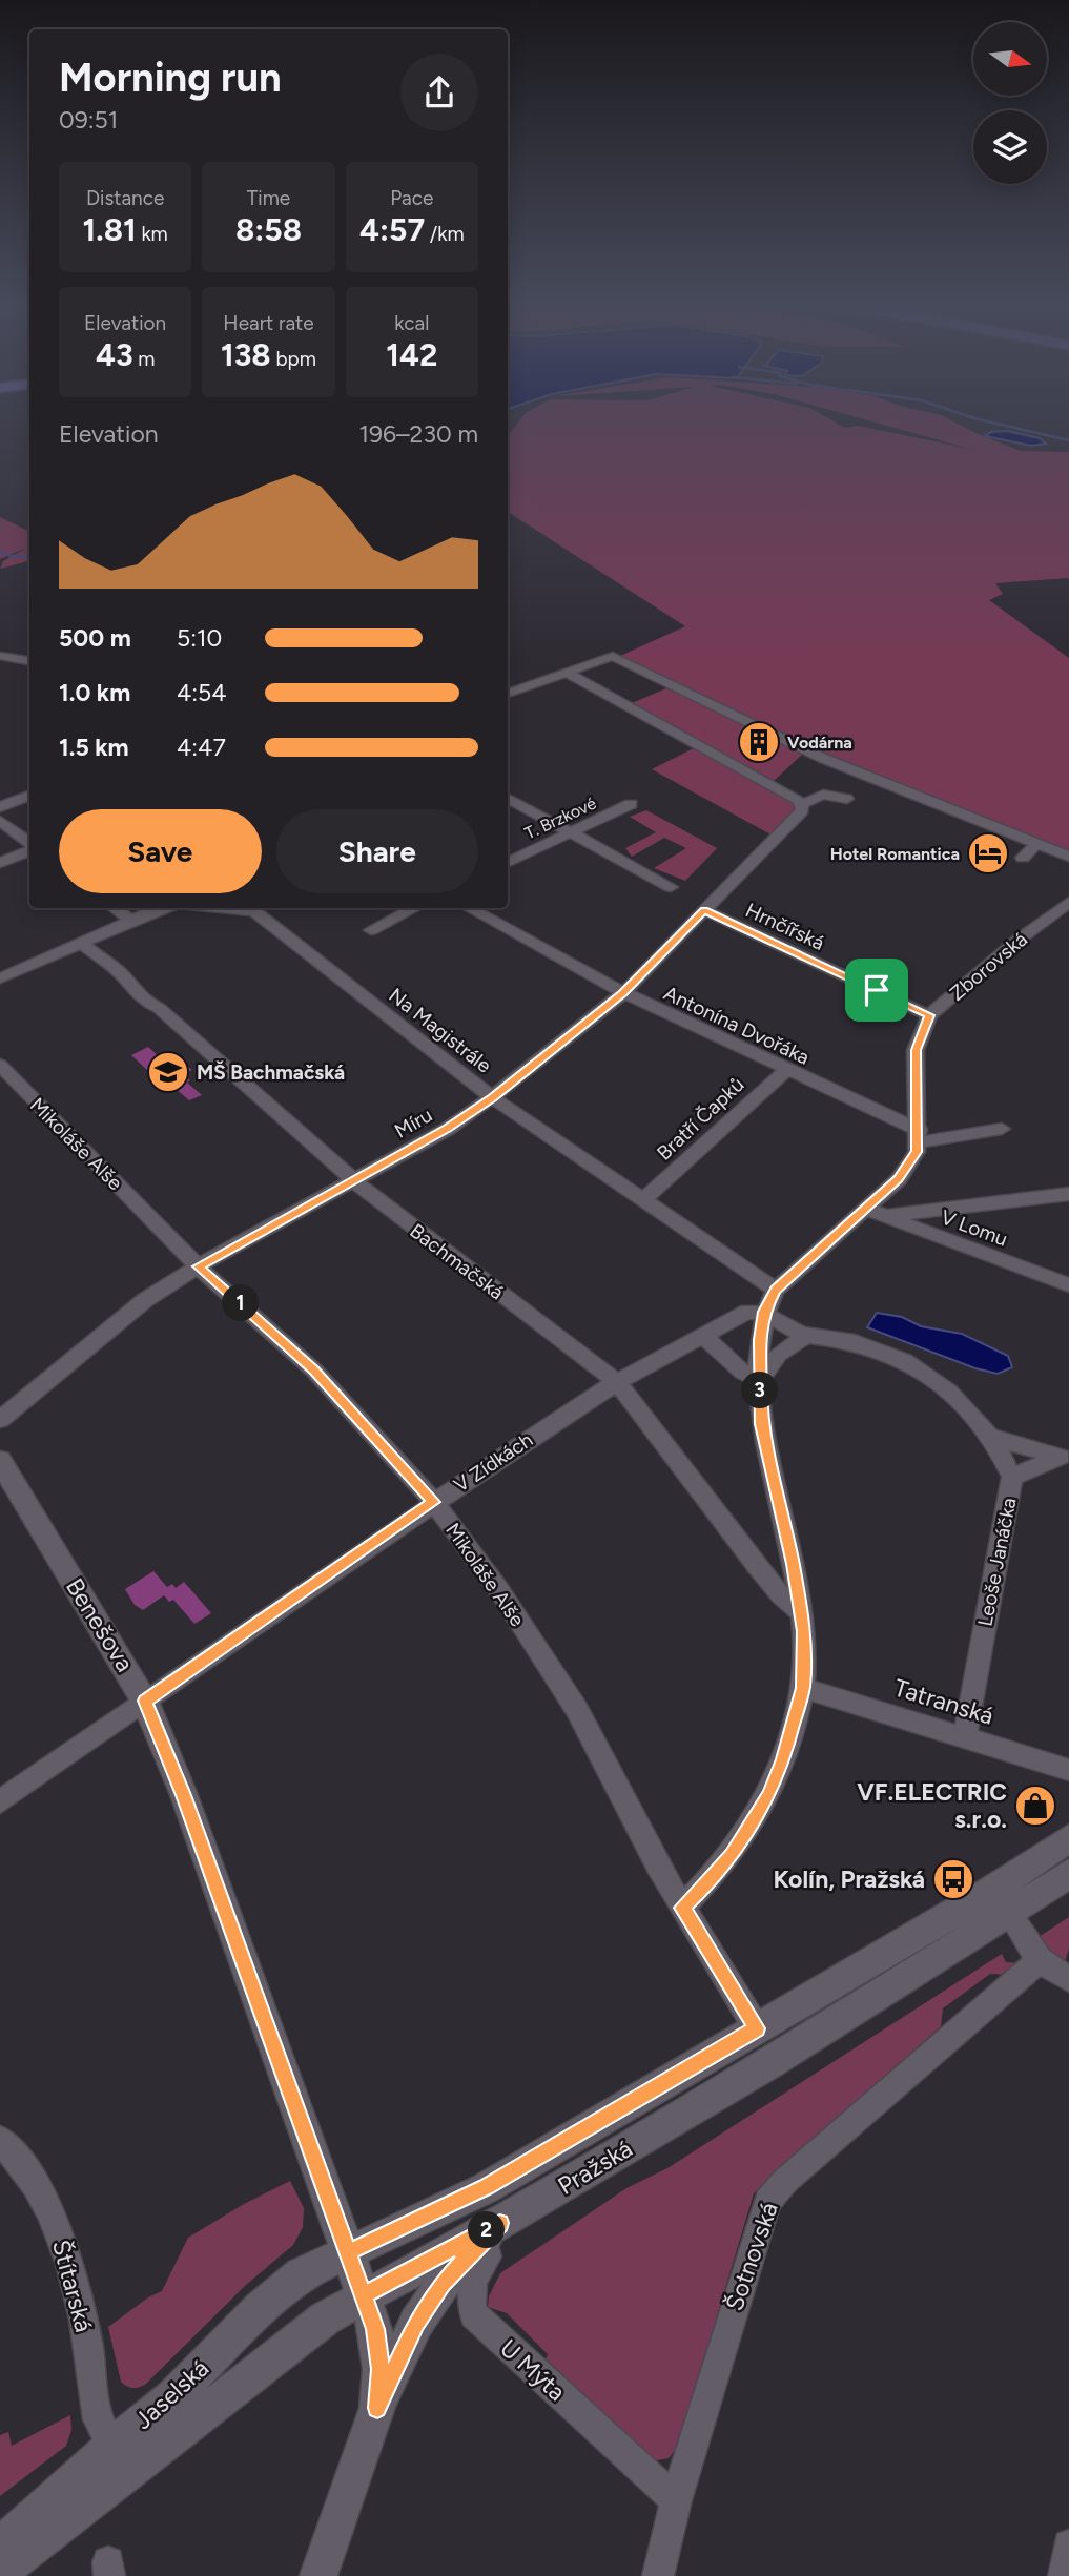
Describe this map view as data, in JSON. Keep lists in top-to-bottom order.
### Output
{
  "streets": {
    "street": [
      "T. Brzkové",
      "Hrnčířská",
      "Zborovská",
      "Antonína Dvořáka",
      "Na Magistrále",
      "Bratří Čapků",
      "Míru",
      "Mikoláše Alše",
      "V Lomu",
      "Bachmačská",
      "V Zídkách",
      "Leoše Janáčka",
      "Benešova",
      "Tatranská",
      "Pražská",
      "Šotnovská",
      "Štítarská",
      "U Mýta",
      "Jaselská"
    ]
  },
  "crossings": [
    ["Hrnčířská", "Zborovská"],
    ["Hrnčířská", "Míru"],
    ["Zborovská", "Antonína Dvořáka"],
    ["Antonína Dvořáka", "Bratří Čapků"],
    ["Antonína Dvořáka", "Míru"],
    ["Na Magistrále", "Bratří Čapků"],
    ["Na Magistrále", "Míru"],
    ["Míru", "Mikoláše Alše"],
    ["Míru", "Bachmačská"],
    ["Mikoláše Alše", "V Zídkách"],
    ["Mikoláše Alše", "Pražská"],
    ["Bachmačská", "V Zídkách"],
    ["V Zídkách", "Leoše Janáčka"],
    ["V Zídkách", "Benešova"],
    ["Leoše Janáčka", "Tatranská"],
    ["Benešova", "Pražská"],
    ["Benešova", "Jaselská"],
    ["Pražská", "U Mýta"],
    ["Pražská", "Jaselská"],
    ["Šotnovská", "U Mýta"],
    ["Štítarská", "Jaselská"]
  ],
  "places": {
    "building": ["Vodárna"],
    "hotel": ["Hotel Romantica"],
    "school or university": ["MŠ Bachmačská"],
    "shop": ["VF.ELECTRIC s.r.o."],
    "bus stop": ["Kolín, Pražská"]
  },
  "north": "right",
  "page": {
    "heading": ["Morning run", "09:51"],
    "stats": [
      ["Distance", "1.81 km"],
      ["Time", "8:58"],
      ["Pace", "4:57 /km"],
      ["Elevation", "43 m"],
      ["Heart rate", "138 bpm"],
      ["kcal", "142"]
    ],
    "chart": ["Elevation", "196–230 m"],
    "list": [
      {
        "name": "500 m",
        "note": "5:10"
      },
      {
        "name": "1.0 km",
        "note": "4:54"
      },
      {
        "name": "1.5 km",
        "note": "4:47"
      }
    ],
    "buttons": ["Save", "Share"],
    "pins": ["1", "3", "2"]
  }
}
